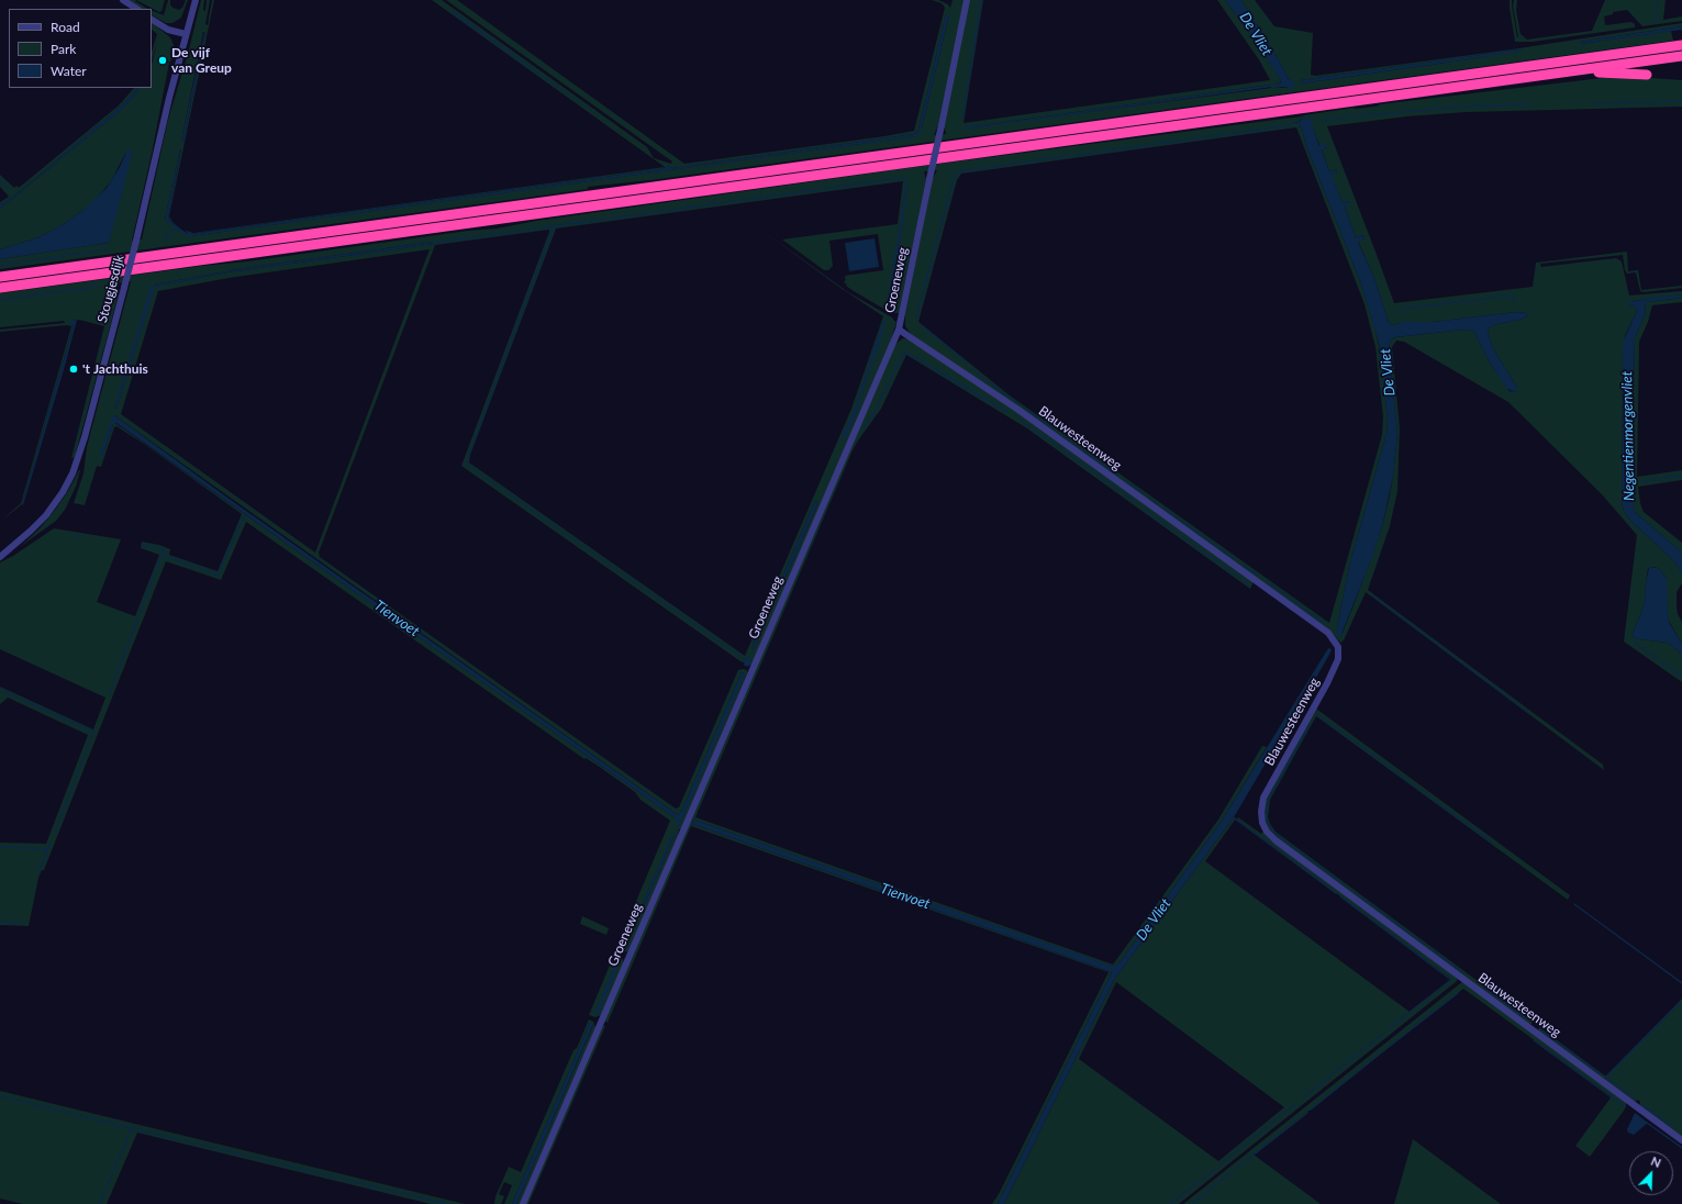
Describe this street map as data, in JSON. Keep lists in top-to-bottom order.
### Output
{
  "streets": {
    "street": ["Groeneweg", "Stougjesdijk", "Blauwesteenweg"]
  },
  "crossings": [
    ["Groeneweg", "Blauwesteenweg"]
  ],
  "water": ["De Vliet", "Negentienmorgenvliet", "Tienvoet"],
  "places": ["De vijf van Greup", "'t Jachthuis"],
  "legend": ["Road", "Park", "Water"],
  "north": "top right"
}
